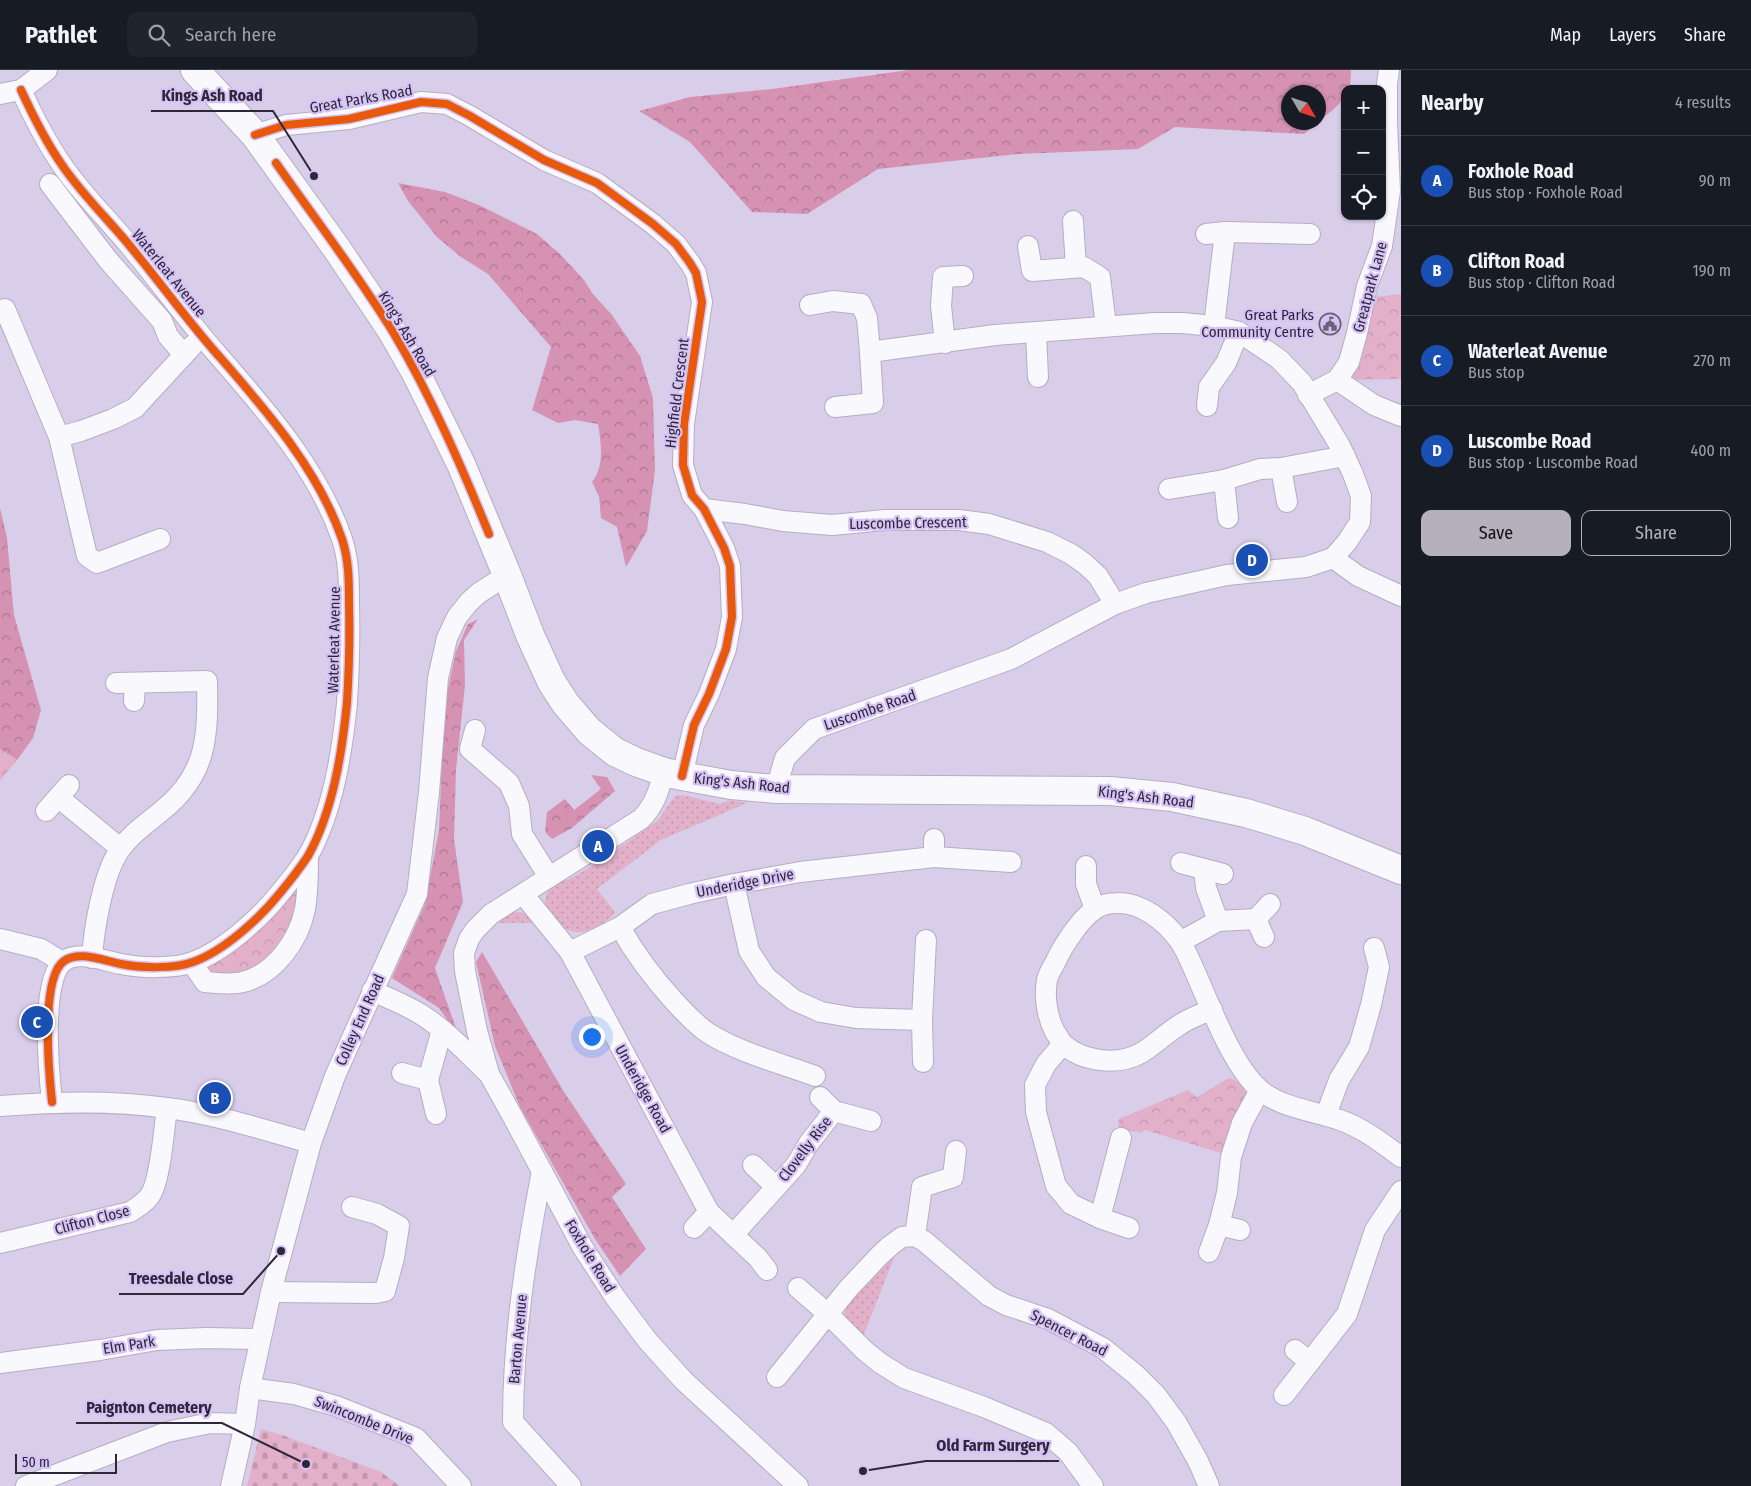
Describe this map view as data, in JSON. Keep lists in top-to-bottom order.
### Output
{
  "streets": {
    "highway": ["King's Ash Road"],
    "street": [
      "Great Parks Road",
      "Waterleat Avenue",
      "Greatpark Lane",
      "Highfield Crescent",
      "Luscombe Crescent",
      "Luscombe Road",
      "Underidge Drive",
      "Colley End Road",
      "Underidge Road",
      "Clovelly Rise",
      "Clifton Close",
      "Foxhole Road",
      "Spencer Road",
      "Barton Avenue",
      "Elm Park",
      "Swincombe Drive"
    ]
  },
  "crossings": [
    ["Great Parks Road", "King's Ash Road"],
    ["Great Parks Road", "Highfield Crescent"],
    ["King's Ash Road", "Highfield Crescent"],
    ["King's Ash Road", "Luscombe Road"],
    ["King's Ash Road", "Colley End Road"],
    ["King's Ash Road", "Foxhole Road"],
    ["Highfield Crescent", "Luscombe Crescent"],
    ["Highfield Crescent", "Foxhole Road"],
    ["Luscombe Crescent", "Luscombe Road"],
    ["Underidge Drive", "Underidge Road"],
    ["Colley End Road", "Elm Park"],
    ["Colley End Road", "Swincombe Drive"],
    ["Underidge Road", "Clovelly Rise"],
    ["Underidge Road", "Foxhole Road"],
    ["Foxhole Road", "Barton Avenue"]
  ],
  "places": {
    "other": [
      "Kings Ash Road",
      "Treesdale Close",
      "Paignton Cemetery",
      "Old Farm Surgery"
    ],
    "public building": ["Great Parks Community Centre"]
  },
  "scale_bar": "50 m",
  "north": "bottom right",
  "page": {
    "header": "Pathlet",
    "search": "Search here",
    "nav": ["Map", "Layers", "Share"],
    "heading": ["Nearby", "4 results"],
    "map_buttons": ["+", "−"],
    "list": [
      {
        "mark": "A",
        "name": "Foxhole Road",
        "note": "Bus stop · Foxhole Road",
        "value": "90 m"
      },
      {
        "mark": "B",
        "name": "Clifton Road",
        "note": "Bus stop · Clifton Road",
        "value": "190 m"
      },
      {
        "mark": "C",
        "name": "Waterleat Avenue",
        "note": "Bus stop",
        "value": "270 m"
      },
      {
        "mark": "D",
        "name": "Luscombe Road",
        "note": "Bus stop · Luscombe Road",
        "value": "400 m"
      }
    ],
    "buttons": ["Save", "Share"],
    "pins": [
      "D",
      "A",
      "C",
      "B"
    ],
    "scale": "50 m"
  }
}
